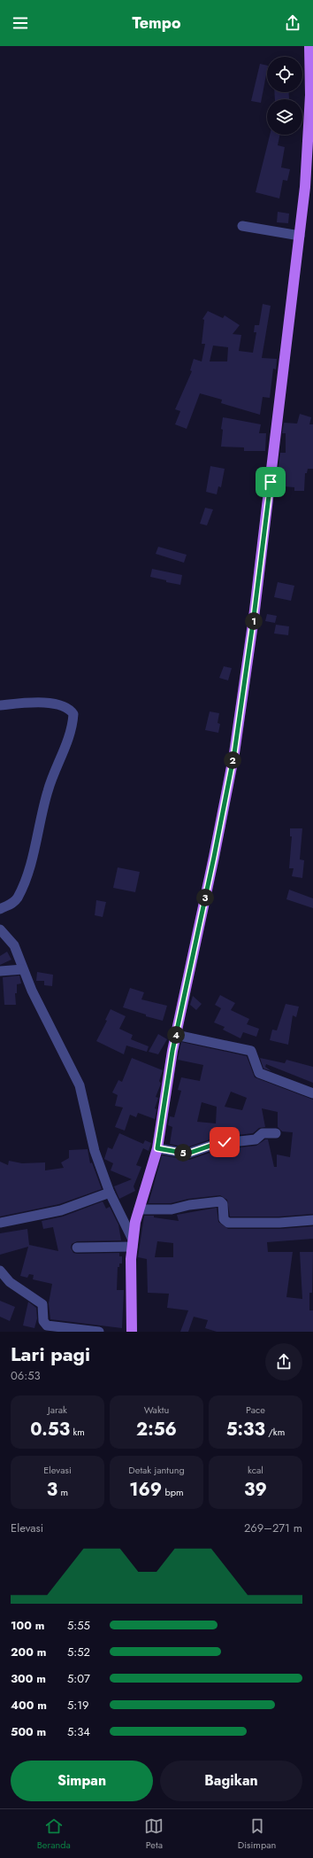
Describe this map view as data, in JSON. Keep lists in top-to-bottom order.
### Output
{
  "page": {
    "header": "Tempo",
    "pins": [
      "1",
      "2",
      "3",
      "4",
      "5"
    ],
    "heading": ["Lari pagi", "06:53"],
    "stats": [
      ["Jarak", "0.53 km"],
      ["Waktu", "2:56"],
      ["Pace", "5:33 /km"],
      ["Elevasi", "3 m"],
      ["Detak jantung", "169 bpm"],
      ["kcal", "39"]
    ],
    "chart": ["Elevasi", "269–271 m"],
    "list": [
      {
        "name": "100 m",
        "note": "5:55"
      },
      {
        "name": "200 m",
        "note": "5:52"
      },
      {
        "name": "300 m",
        "note": "5:07"
      },
      {
        "name": "400 m",
        "note": "5:19"
      },
      {
        "name": "500 m",
        "note": "5:34"
      }
    ],
    "buttons": ["Simpan", "Bagikan"],
    "tabs": ["Beranda", "Peta", "Disimpan"]
  }
}
